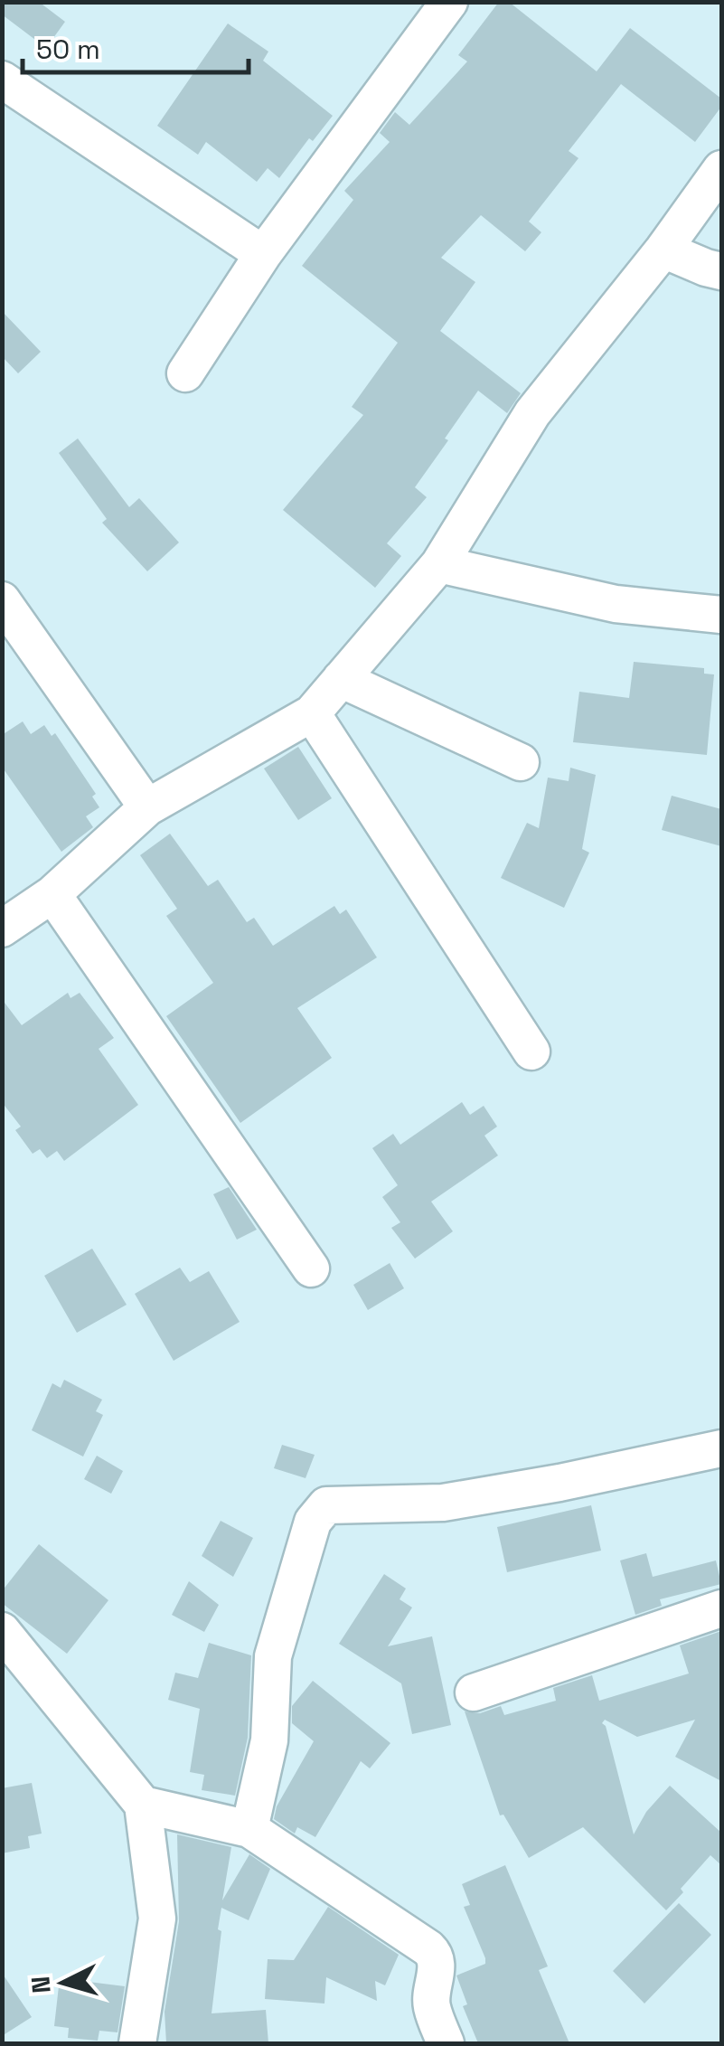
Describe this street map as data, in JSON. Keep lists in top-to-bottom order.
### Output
{
  "scale_bar": "50 m",
  "north": "left"
}
